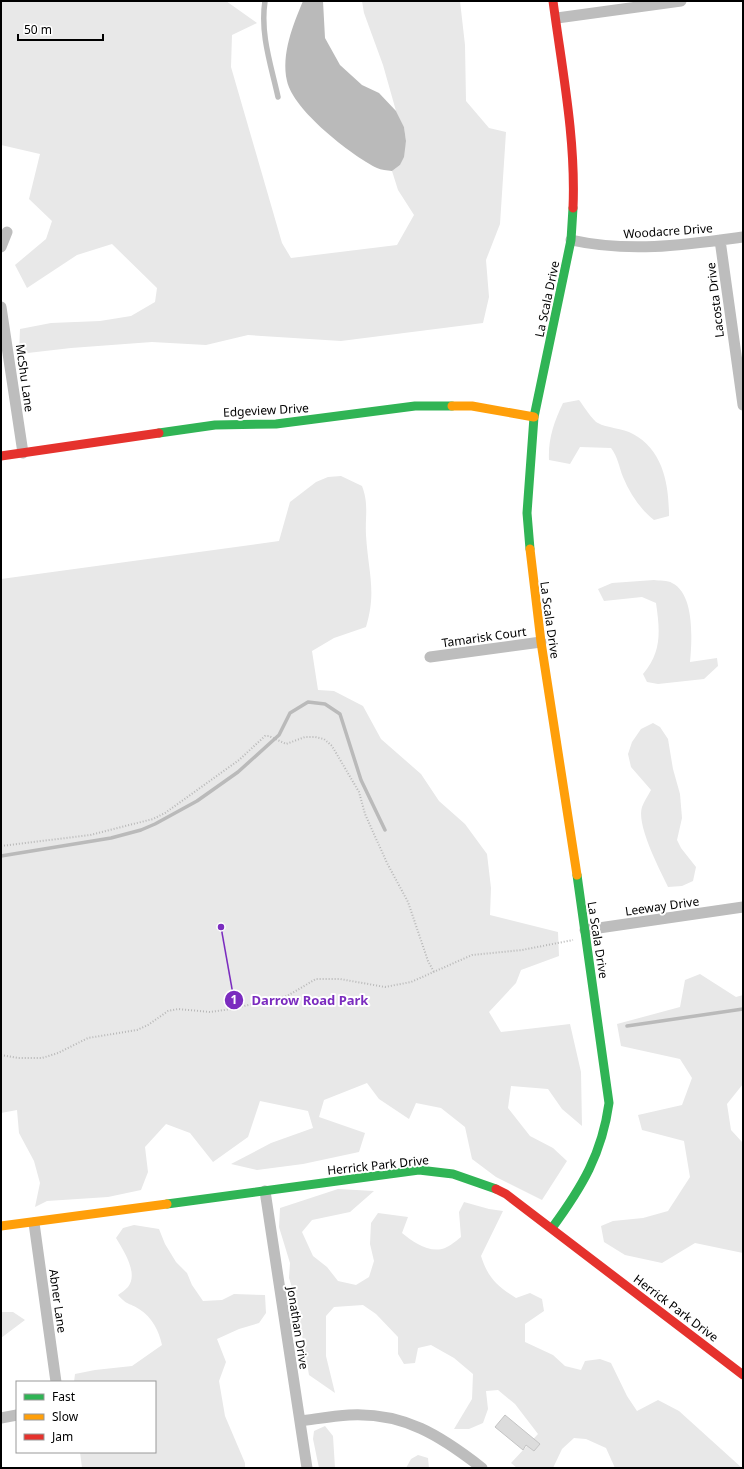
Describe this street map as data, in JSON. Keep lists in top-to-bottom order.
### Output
{
  "streets": {
    "street": [
      "Woodacre Drive",
      "La Scala Drive",
      "Lacosta Drive",
      "McShu Lane",
      "Edgeview Drive",
      "Tamarisk Court",
      "Leeway Drive",
      "Herrick Park Drive",
      "Abner Lane",
      "Jonathan Drive"
    ]
  },
  "crossings": [
    ["Woodacre Drive", "La Scala Drive"],
    ["Woodacre Drive", "Lacosta Drive"],
    ["La Scala Drive", "Edgeview Drive"],
    ["La Scala Drive", "Tamarisk Court"],
    ["La Scala Drive", "Leeway Drive"],
    ["La Scala Drive", "Herrick Park Drive"],
    ["McShu Lane", "Edgeview Drive"],
    ["Herrick Park Drive", "Abner Lane"],
    ["Herrick Park Drive", "Jonathan Drive"]
  ],
  "places": ["Darrow Road Park"],
  "legend": ["Fast", "Slow", "Jam"],
  "scale_bar": "50 m"
}
